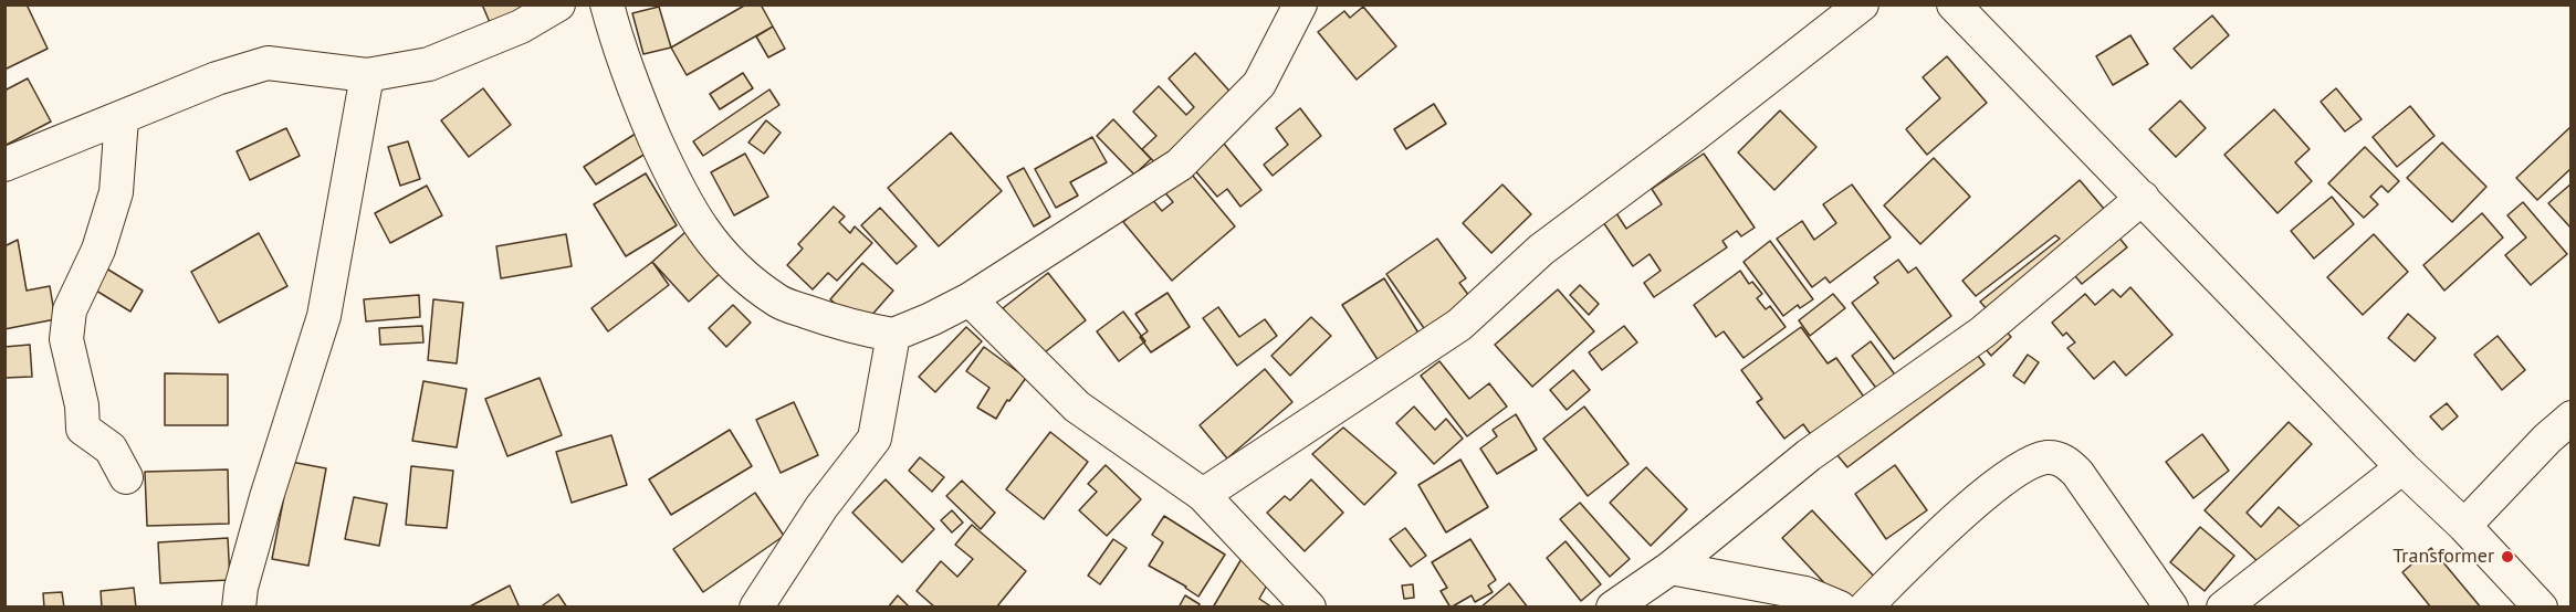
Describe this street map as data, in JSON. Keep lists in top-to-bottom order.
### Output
{
  "places": ["Transformer"]
}
